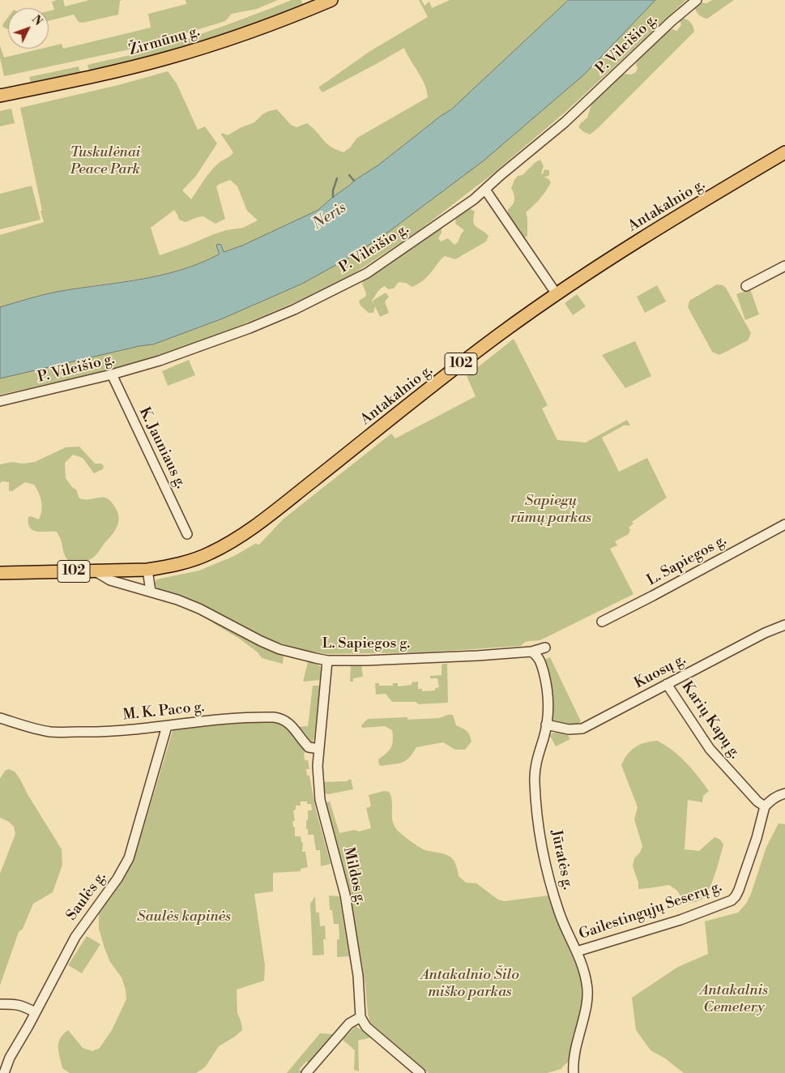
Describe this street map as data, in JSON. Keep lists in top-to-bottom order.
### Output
{
  "streets": {
    "main road": ["Žirmūnų g.", "Antakalnio g.", "102"],
    "street": [
      "P. Vileišio g.",
      "K. Jauniaus g.",
      "L. Sapiegos g.",
      "Kuosų g.",
      "M. K. Paco g.",
      "Karių Kapų g.",
      "Jūratės g.",
      "Mildos g.",
      "Saulės g.",
      "Gailestingųjų Seserų g."
    ]
  },
  "crossings": [
    ["P. Vileišio g.", "K. Jauniaus g."],
    ["Antakalnio g.", "L. Sapiegos g."],
    ["L. Sapiegos g.", "Jūratės g."],
    ["L. Sapiegos g.", "Mildos g."],
    ["Kuosų g.", "Karių Kapų g."],
    ["Kuosų g.", "Jūratės g."],
    ["M. K. Paco g.", "Mildos g."],
    ["M. K. Paco g.", "Saulės g."],
    ["Karių Kapų g.", "Gailestingųjų Seserų g."],
    ["Jūratės g.", "Gailestingųjų Seserų g."]
  ],
  "water": ["Neris"],
  "parks": [
    "Tuskulėnai Peace Park",
    "Sapiegų rūmų parkas",
    "Saulės kapinės",
    "Antakalnio Šilo miško parkas",
    "Antakalnis Cemetery"
  ],
  "north": "top right"
}
